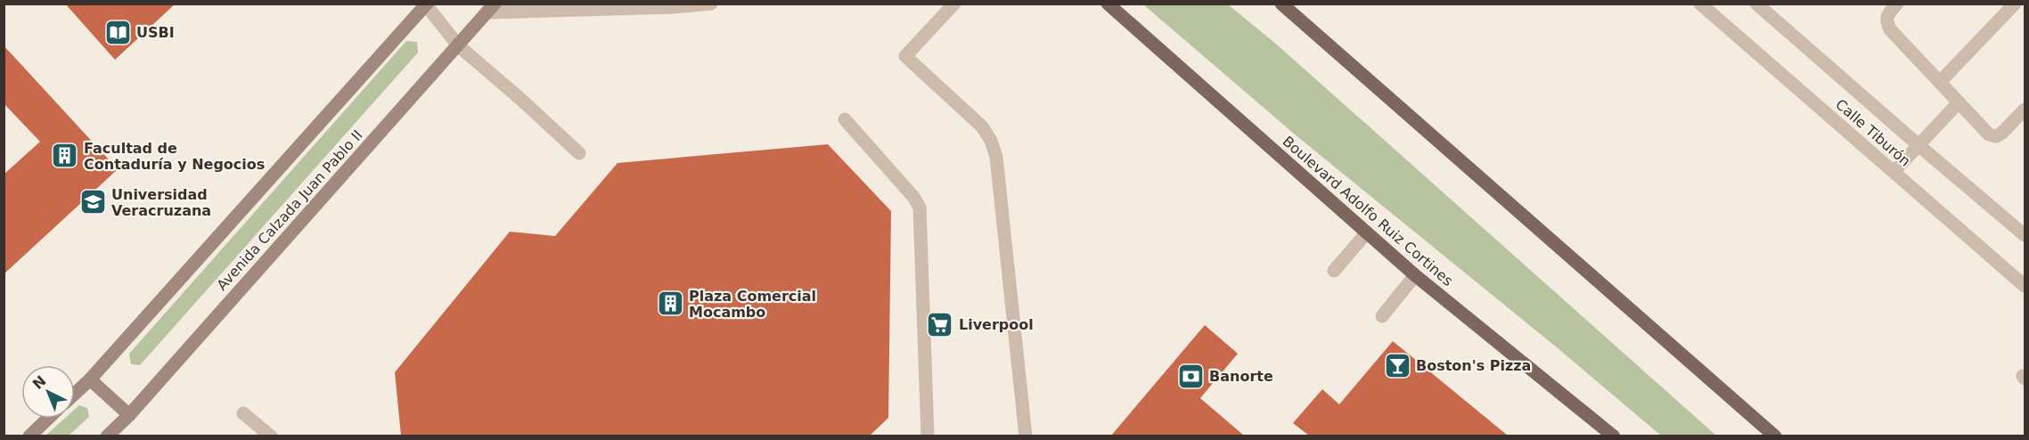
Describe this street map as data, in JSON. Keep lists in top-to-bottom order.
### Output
{
  "streets": {
    "main road": ["Avenida Calzada Juan Pablo II", "Boulevard Adolfo Ruiz Cortines"],
    "street": ["Calle Tiburón"]
  },
  "places": {
    "library": ["USBI"],
    "building": ["Facultad de Contaduría y Negocios", "Plaza Comercial Mocambo"],
    "school or university": ["Universidad Veracruzana"],
    "supermarket": ["Liverpool"],
    "bar": ["Boston's Pizza"],
    "bank": ["Banorte"]
  },
  "north": "top left"
}
